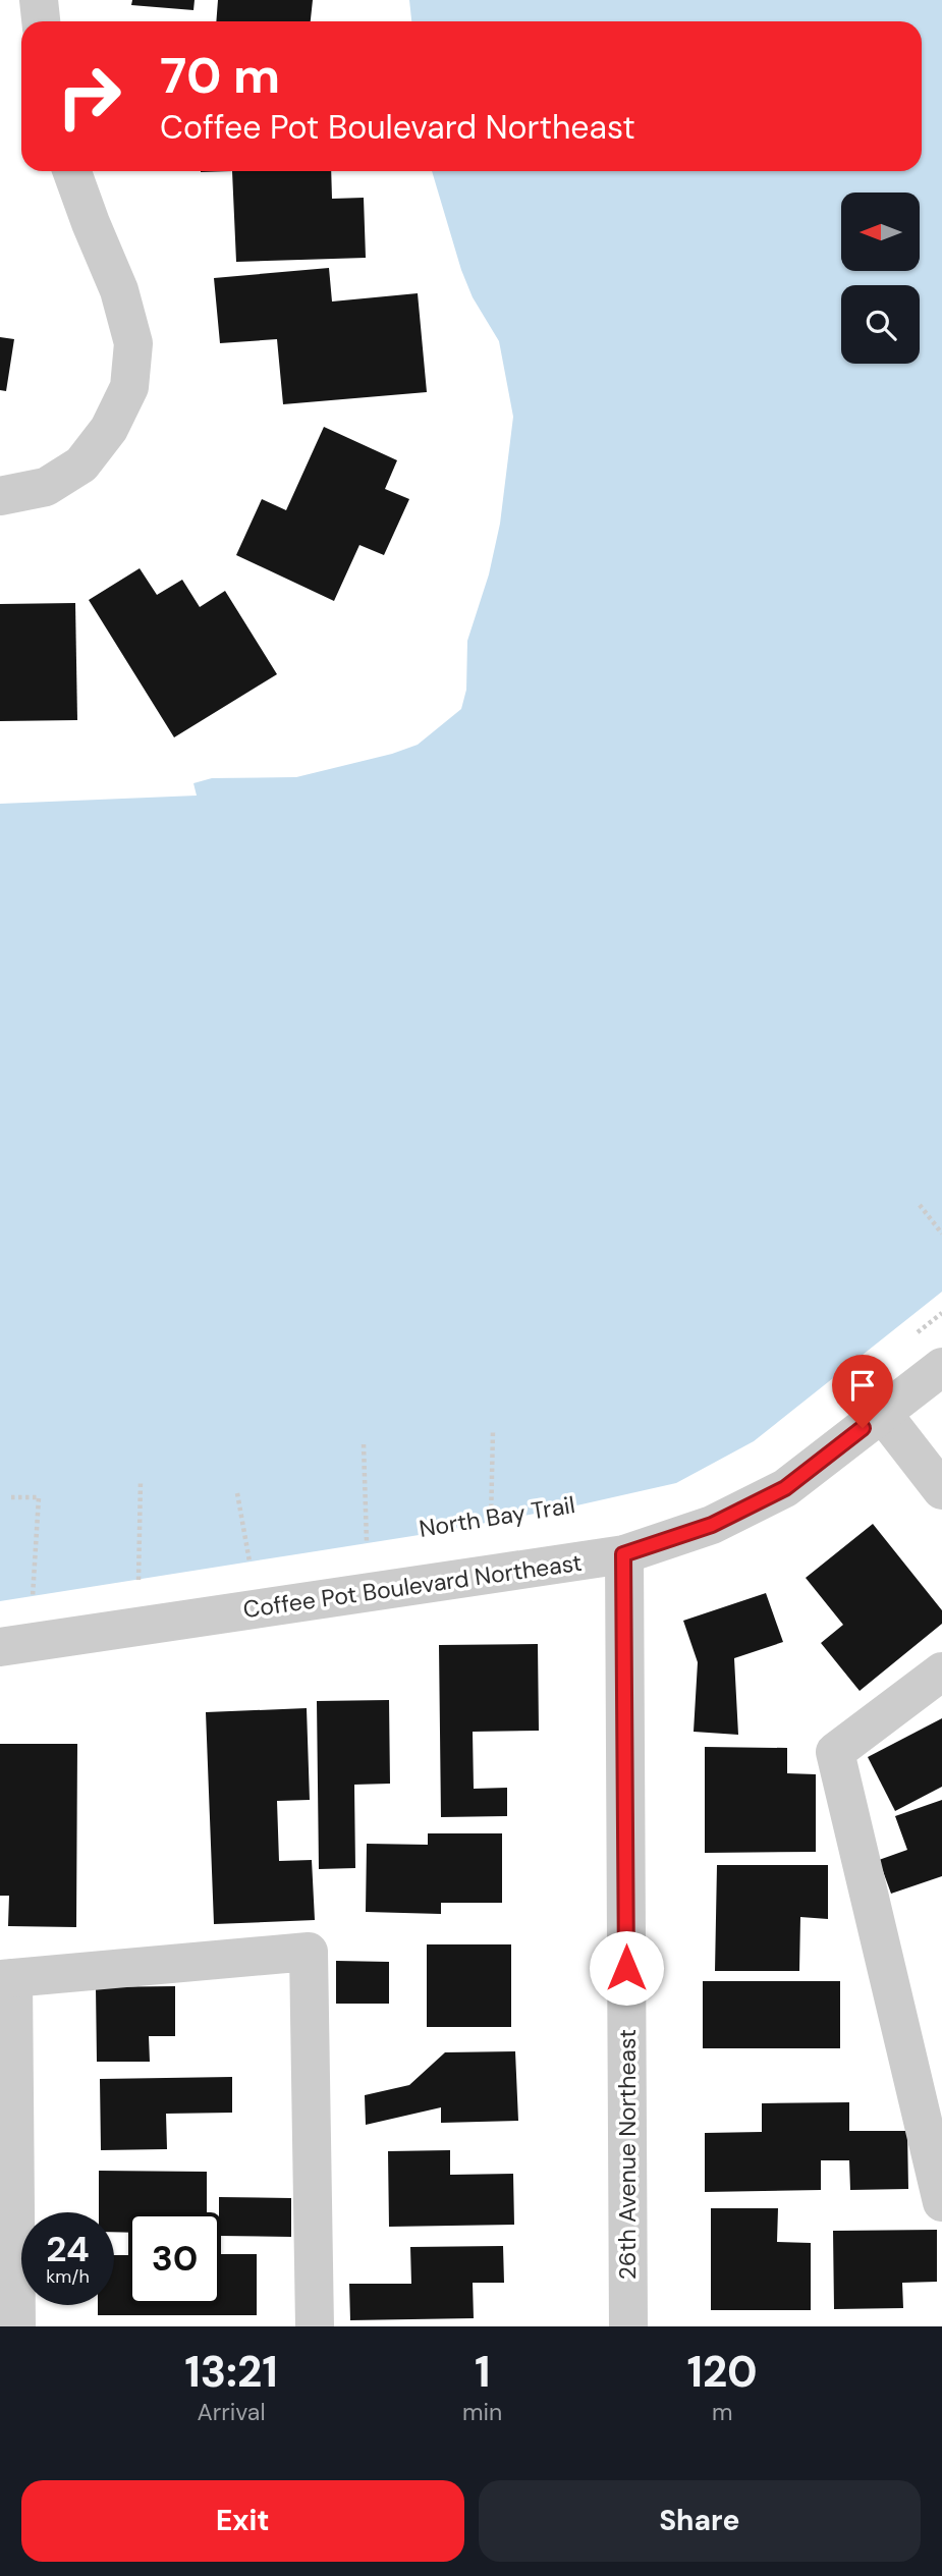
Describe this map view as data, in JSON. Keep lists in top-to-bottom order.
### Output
{
  "streets": {
    "street": ["Coffee Pot Boulevard Northeast", "26th Avenue Northeast"]
  },
  "crossings": [
    ["Coffee Pot Boulevard Northeast", "26th Avenue Northeast"]
  ],
  "north": "left",
  "page": {
    "turn": ["70 m", "Coffee Pot Boulevard Northeast"],
    "speed": "24 km/h",
    "limit": "30",
    "eta": [
      "13:21",
      "Arrival",
      "1",
      "min",
      "120",
      "m"
    ],
    "buttons": ["Exit", "Share"]
  }
}
